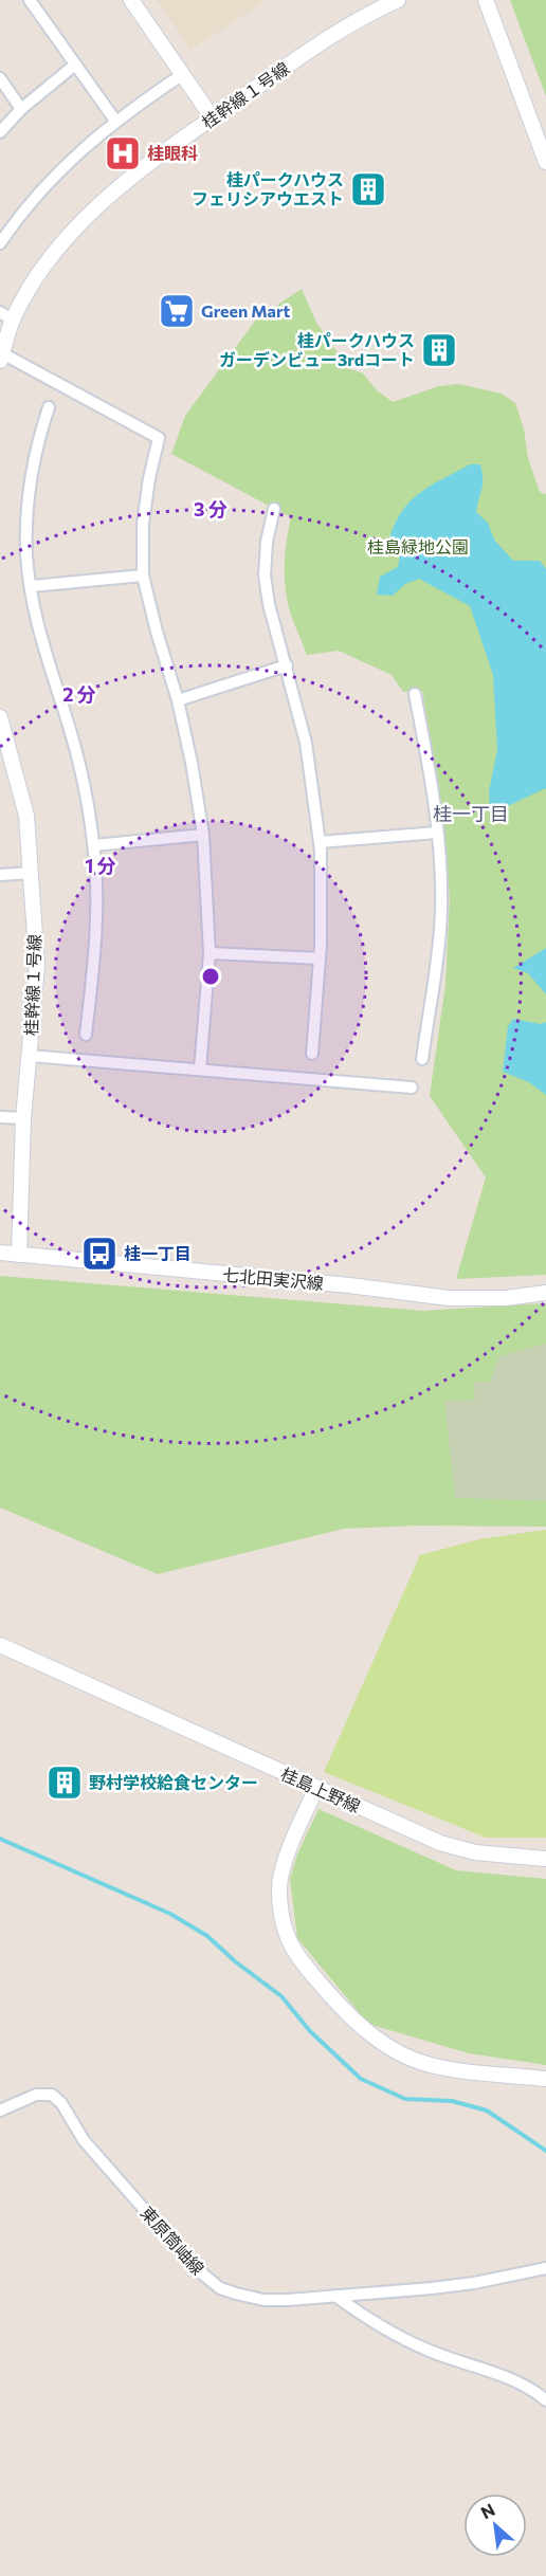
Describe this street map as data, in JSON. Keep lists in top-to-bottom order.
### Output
{
  "streets": {
    "street": [
      "桂幹線１号線",
      "七北田実沢線",
      "桂島上野線",
      "東原筒岫線"
    ]
  },
  "crossings": [
    ["桂幹線１号線", "七北田実沢線"]
  ],
  "districts": ["桂一丁目"],
  "parks": ["桂島緑地公園"],
  "places": {
    "hospital": ["桂眼科"],
    "building": ["桂パークハウス フェリシアウエスト", "桂パークハウス ガーデンビュー3rdコート", "野村学校給食センター"],
    "supermarket": ["Green Mart"],
    "bus stop": ["桂一丁目"]
  },
  "north": "top left",
  "rings": ["3 分", "2 分", "1 分"]
}
